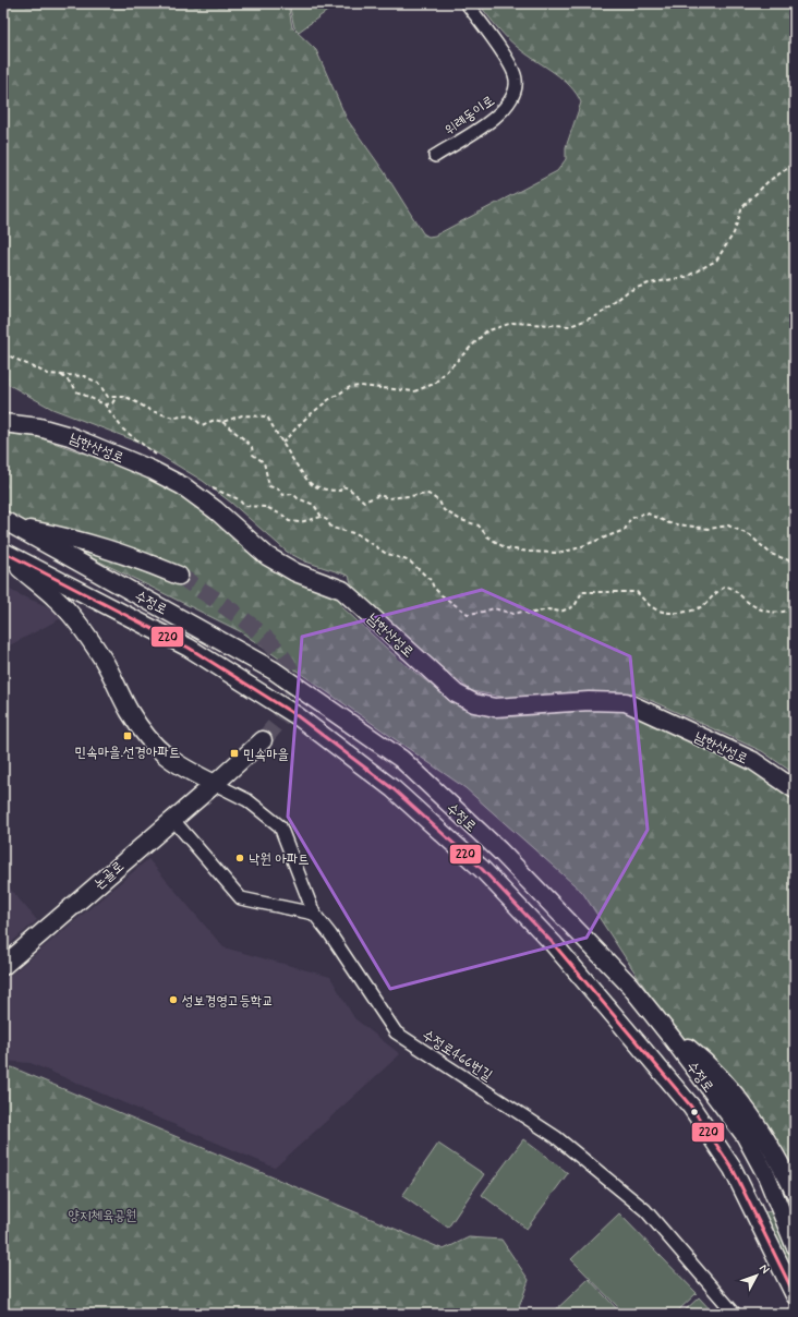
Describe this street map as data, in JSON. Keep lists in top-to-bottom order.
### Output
{
  "streets": {
    "main road": ["남한산성로", "수정로", "논골로"],
    "street": ["위례동이로", "수정로466번길"]
  },
  "crossings": [
    ["논골로", "수정로466번길"]
  ],
  "parks": ["양지체육공원"],
  "places": {
    "transit": ["민속마을.선경아파트", "민속마을"],
    "other": ["낙원 아파트", "성보경영고등학교"]
  },
  "lines": ["transit line 220"],
  "north": "top right"
}
